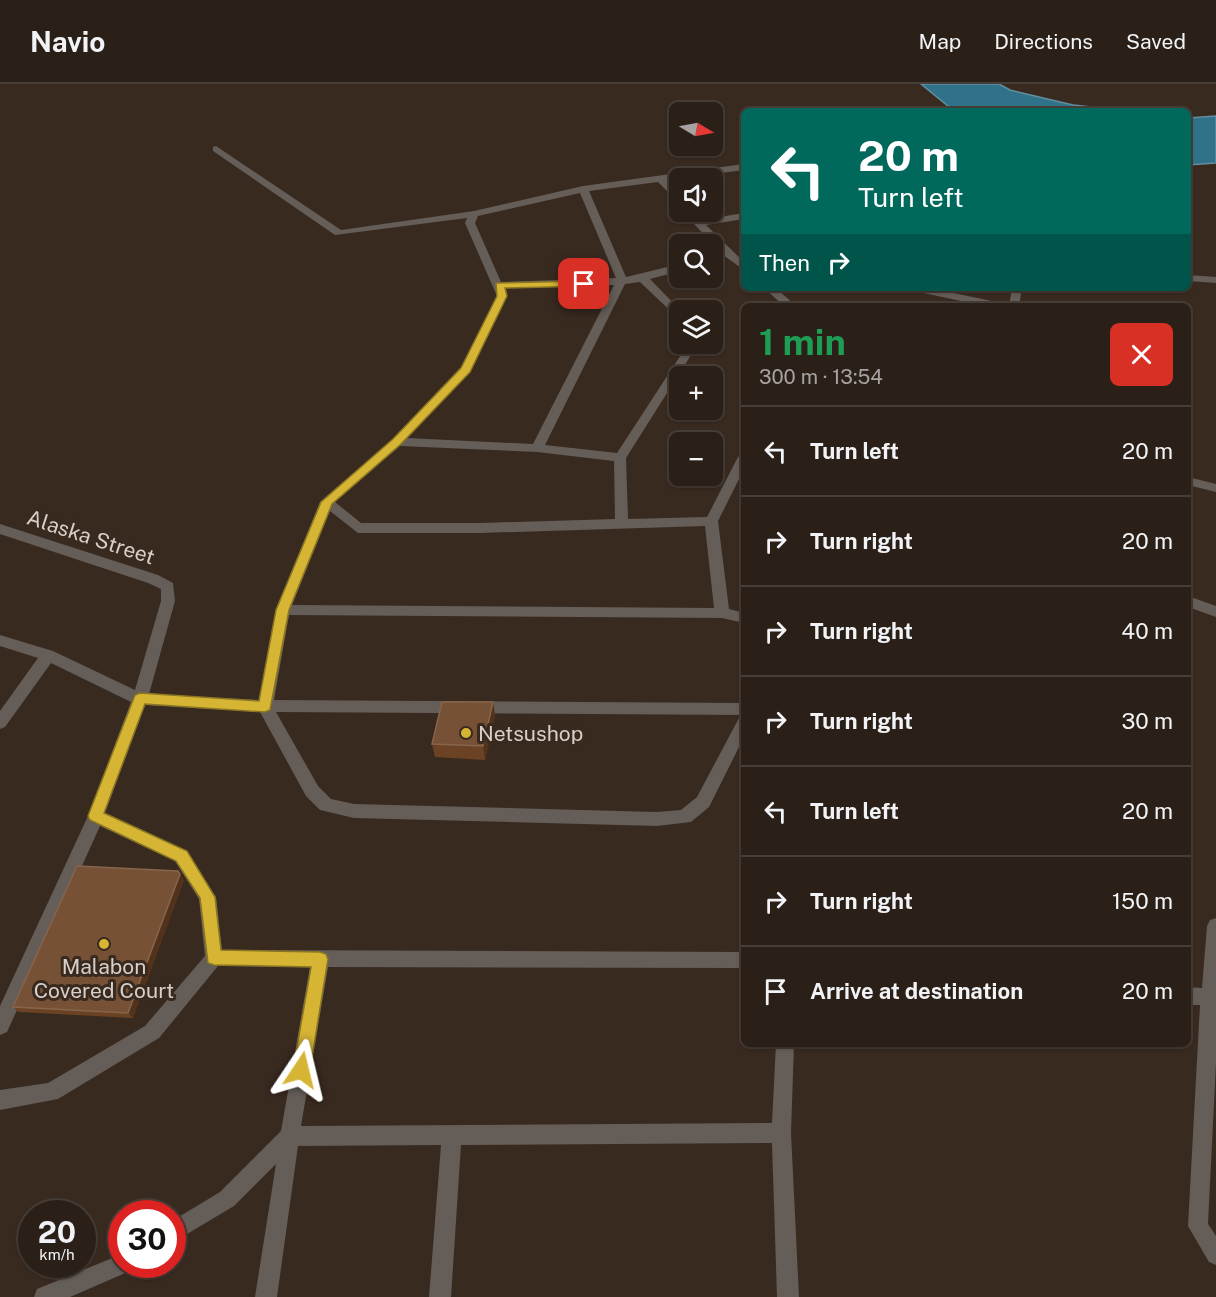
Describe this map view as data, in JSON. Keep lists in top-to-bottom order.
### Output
{
  "streets": {
    "street": ["Alaska Street"]
  },
  "places": ["Netsushop", "Malabon Covered Court"],
  "north": "right",
  "page": {
    "header": "Navio",
    "nav": ["Map", "Directions", "Saved"],
    "map_buttons": ["+", "−"],
    "turn": ["20 m", "Turn left"],
    "then": "Then",
    "heading": ["1 min", "300 m · 13:54"],
    "list": [
      {
        "name": "Turn left",
        "value": "20 m"
      },
      {
        "name": "Turn right",
        "value": "20 m"
      },
      {
        "name": "Turn right",
        "value": "40 m"
      },
      {
        "name": "Turn right",
        "value": "30 m"
      },
      {
        "name": "Turn left",
        "value": "20 m"
      },
      {
        "name": "Turn right",
        "value": "150 m"
      },
      {
        "name": "Arrive at destination",
        "value": "20 m"
      }
    ],
    "speed": "20 km/h",
    "limit": "30"
  }
}
